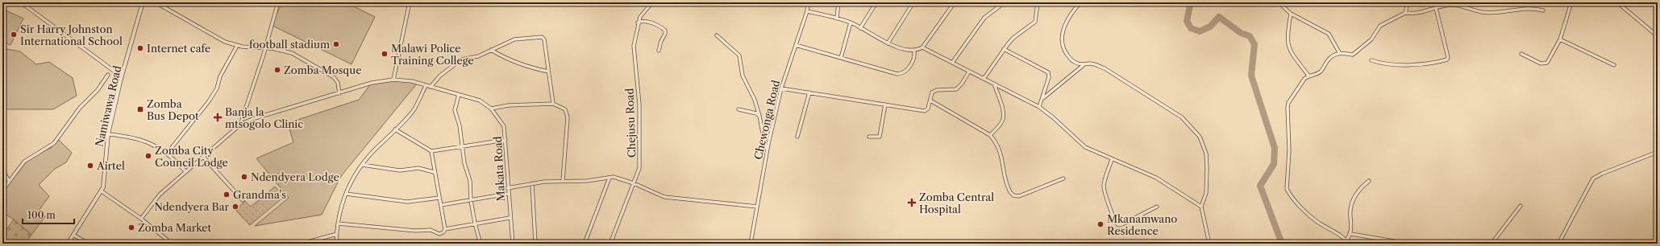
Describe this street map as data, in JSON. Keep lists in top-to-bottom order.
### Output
{
  "streets": {
    "street": [
      "Namiwawa Road",
      "Chewonga Road",
      "Chejusu Road",
      "Makata Road"
    ]
  },
  "places": {
    "other": [
      "Sir Harry Johnston International School",
      "football stadium",
      "Internet cafe",
      "Malawi Police Training College",
      "Zomba Mosque",
      "Zomba City Council Lodge",
      "Airtel",
      "Ndendyera Lodge",
      "Grandma's",
      "Ndendyera Bar",
      "Mkanamwano Residence",
      "Zomba Market"
    ],
    "transit": ["Zomba Bus Depot"],
    "health": ["Banja la mtsogolo Clinic", "Zomba Central Hospital"]
  },
  "scale_bar": "100 m"
}
